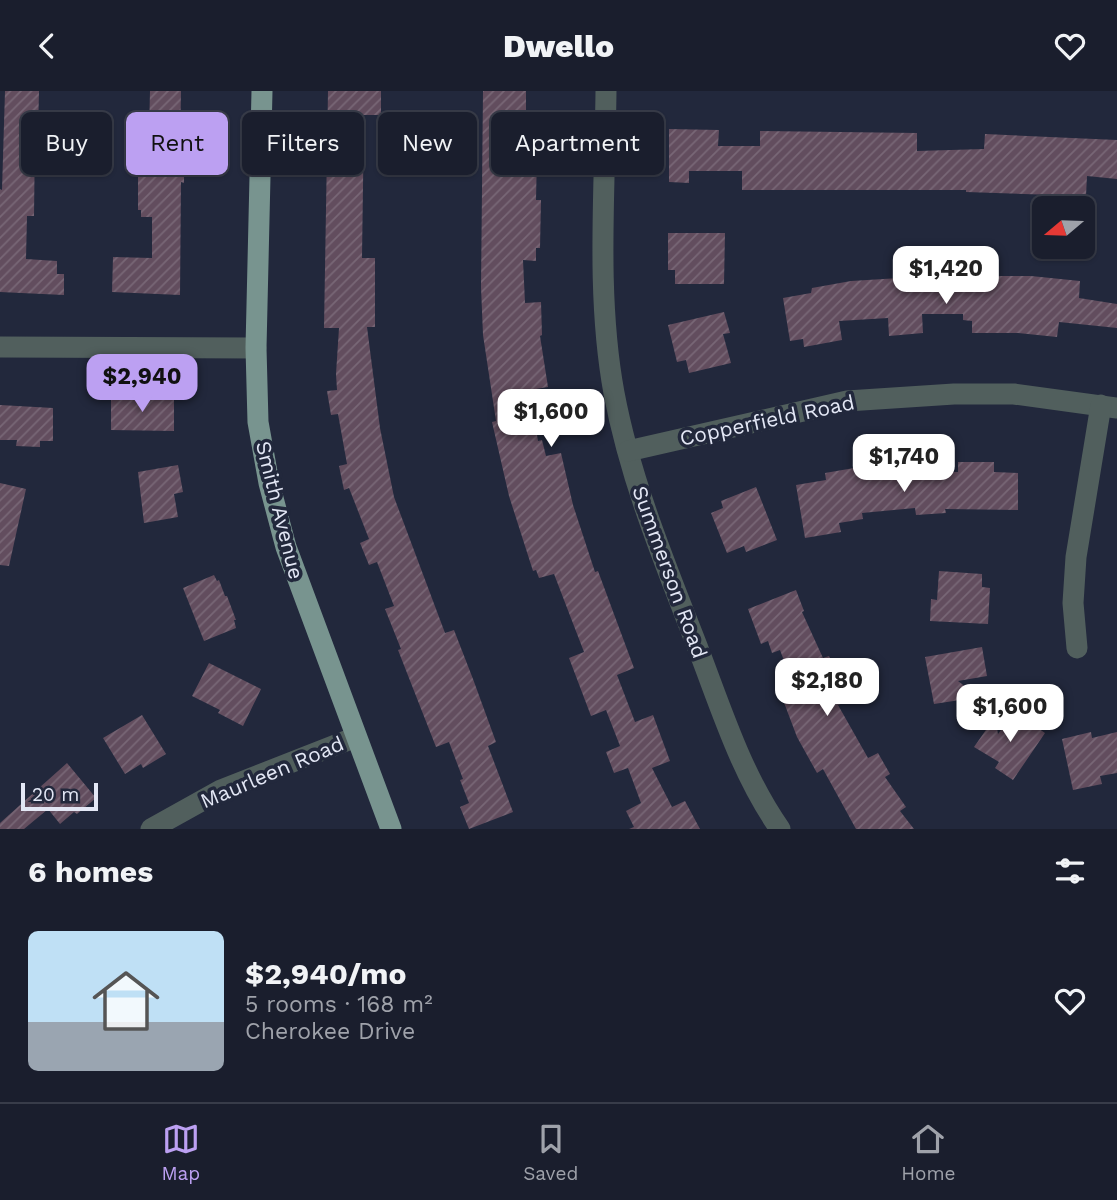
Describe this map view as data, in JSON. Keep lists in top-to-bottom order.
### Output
{
  "streets": {
    "main road": ["Smith Avenue"],
    "street": ["Copperfield Road", "Summerson Road", "Maurleen Road"]
  },
  "crossings": [
    ["Copperfield Road", "Summerson Road"],
    ["Smith Avenue", "Maurleen Road"]
  ],
  "scale_bar": "20 m",
  "north": "left",
  "page": {
    "header": "Dwello",
    "chip": [
      "Buy",
      "Rent",
      "Filters",
      "New",
      "Apartment"
    ],
    "price": [
      "$1,420",
      "$2,940",
      "$1,600",
      "$1,740",
      "$2,180",
      "$1,600"
    ],
    "scale": "20 m",
    "heading": "6 homes",
    "list": [
      {
        "name": "$2,940/mo",
        "note": "5 rooms · 168 m² · Cherokee Drive"
      }
    ],
    "tabs": ["Map", "Saved", "Home"]
  }
}
